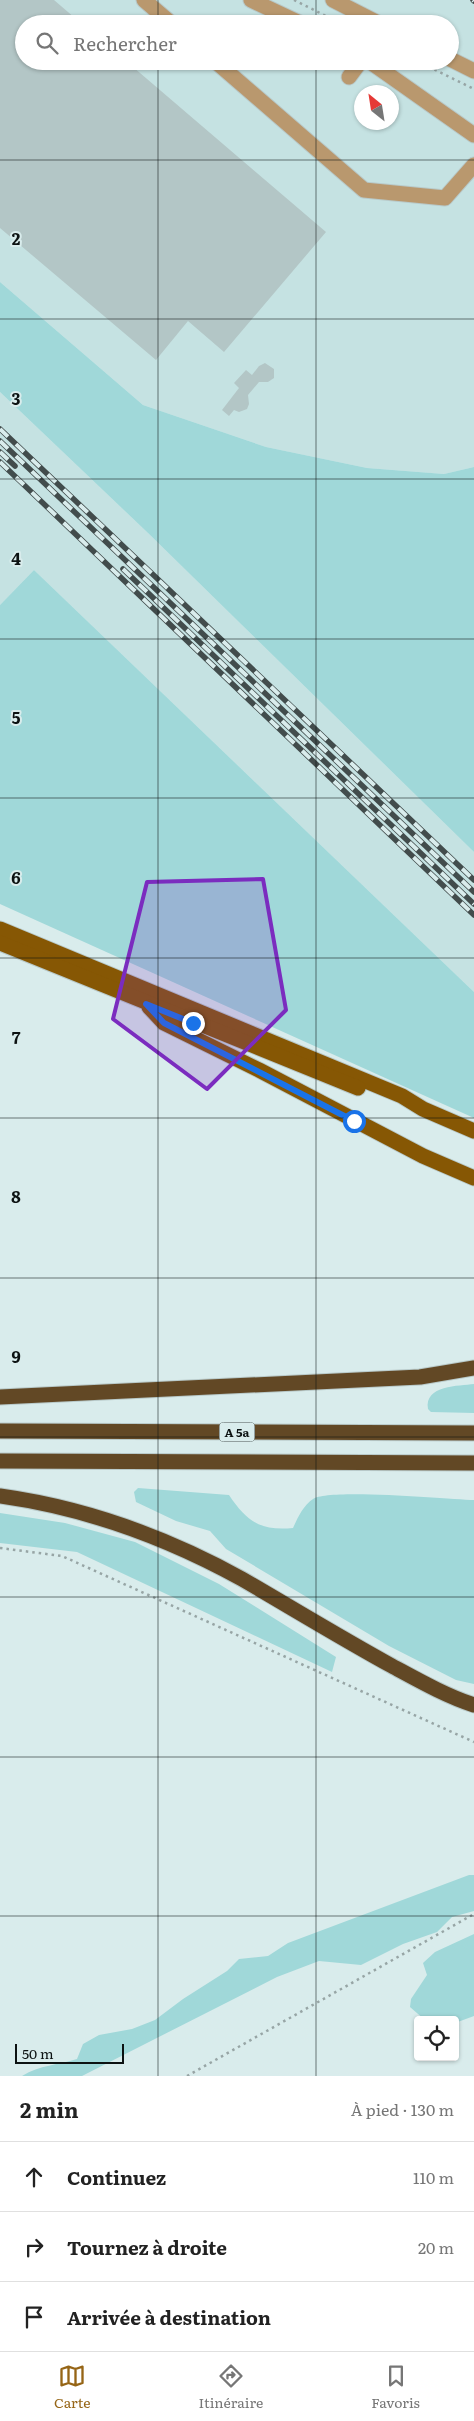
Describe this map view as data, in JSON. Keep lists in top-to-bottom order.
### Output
{
  "streets": {
    "highway": ["A 5a"]
  },
  "scale_bar": "50 m",
  "north": "top left",
  "page": {
    "search": "Rechercher",
    "scale": "50 m",
    "heading": ["2 min", "À pied · 130 m"],
    "list": [
      ["Continuez", "110 m"],
      ["Tournez à droite", "20 m"],
      "Arrivée à destination"
    ],
    "nav": ["Carte", "Itinéraire", "Favoris"]
  },
  "grid": {
    "rows": [
      "2",
      "3",
      "4",
      "5",
      "6",
      "7",
      "8",
      "9"
    ]
  }
}
